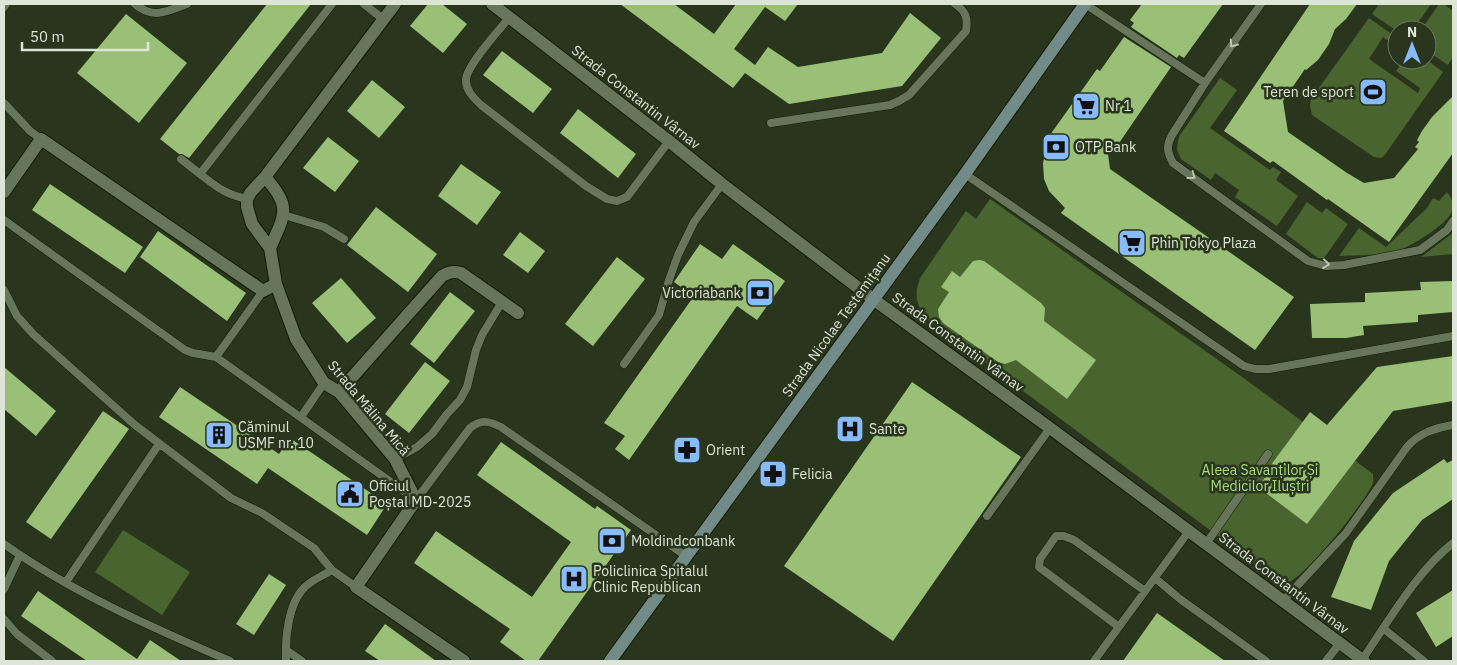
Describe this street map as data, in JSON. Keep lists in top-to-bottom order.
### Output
{
  "streets": {
    "main road": ["Strada Nicolae Testemițanu"],
    "street": ["Strada Constantin Vârnav", "Strada Mălina Mică"]
  },
  "crossings": [
    ["Strada Constantin Vârnav", "Strada Nicolae Testemițanu"]
  ],
  "parks": ["Aleea Savanților Și Medicilor Iluștri"],
  "places": {
    "sports": ["Teren de sport"],
    "supermarket": ["Nr 1", "Phin Tokyo Plaza"],
    "bank": ["OTP Bank", "Victoriabank", "Moldindconbank"],
    "hospital": ["Sante", "Policlinica Spitalul Clinic Republican"],
    "building": ["Căminul USMF nr. 10"],
    "pharmacy": ["Orient", "Felicia"],
    "public building": ["Oficiul Poștal MD-2025"]
  },
  "scale_bar": "50 m",
  "north": "top"
}
